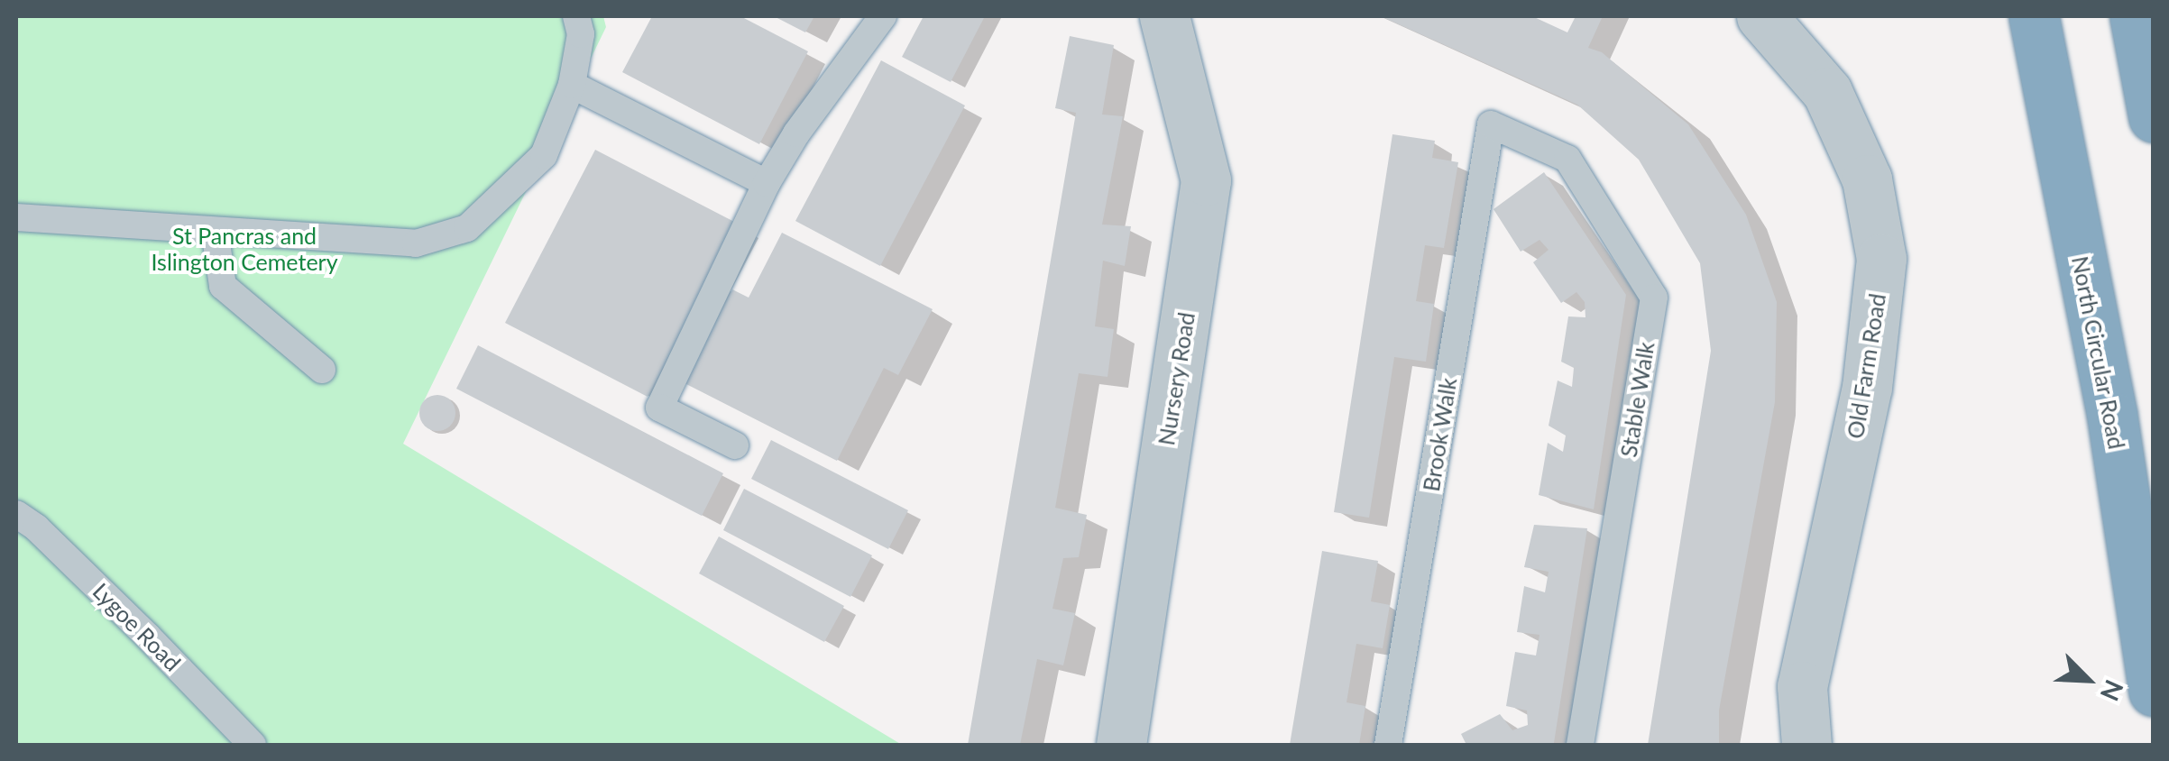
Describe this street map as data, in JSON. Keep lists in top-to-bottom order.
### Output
{
  "streets": {
    "highway": ["North Circular Road"],
    "street": ["Old Farm Road", "Nursery Road"],
    "lane": ["Stable Walk", "Brook Walk", "Lygoe Road"]
  },
  "crossings": [
    ["Stable Walk", "Brook Walk"]
  ],
  "parks": ["St Pancras and Islington Cemetery"],
  "north": "bottom right"
}
